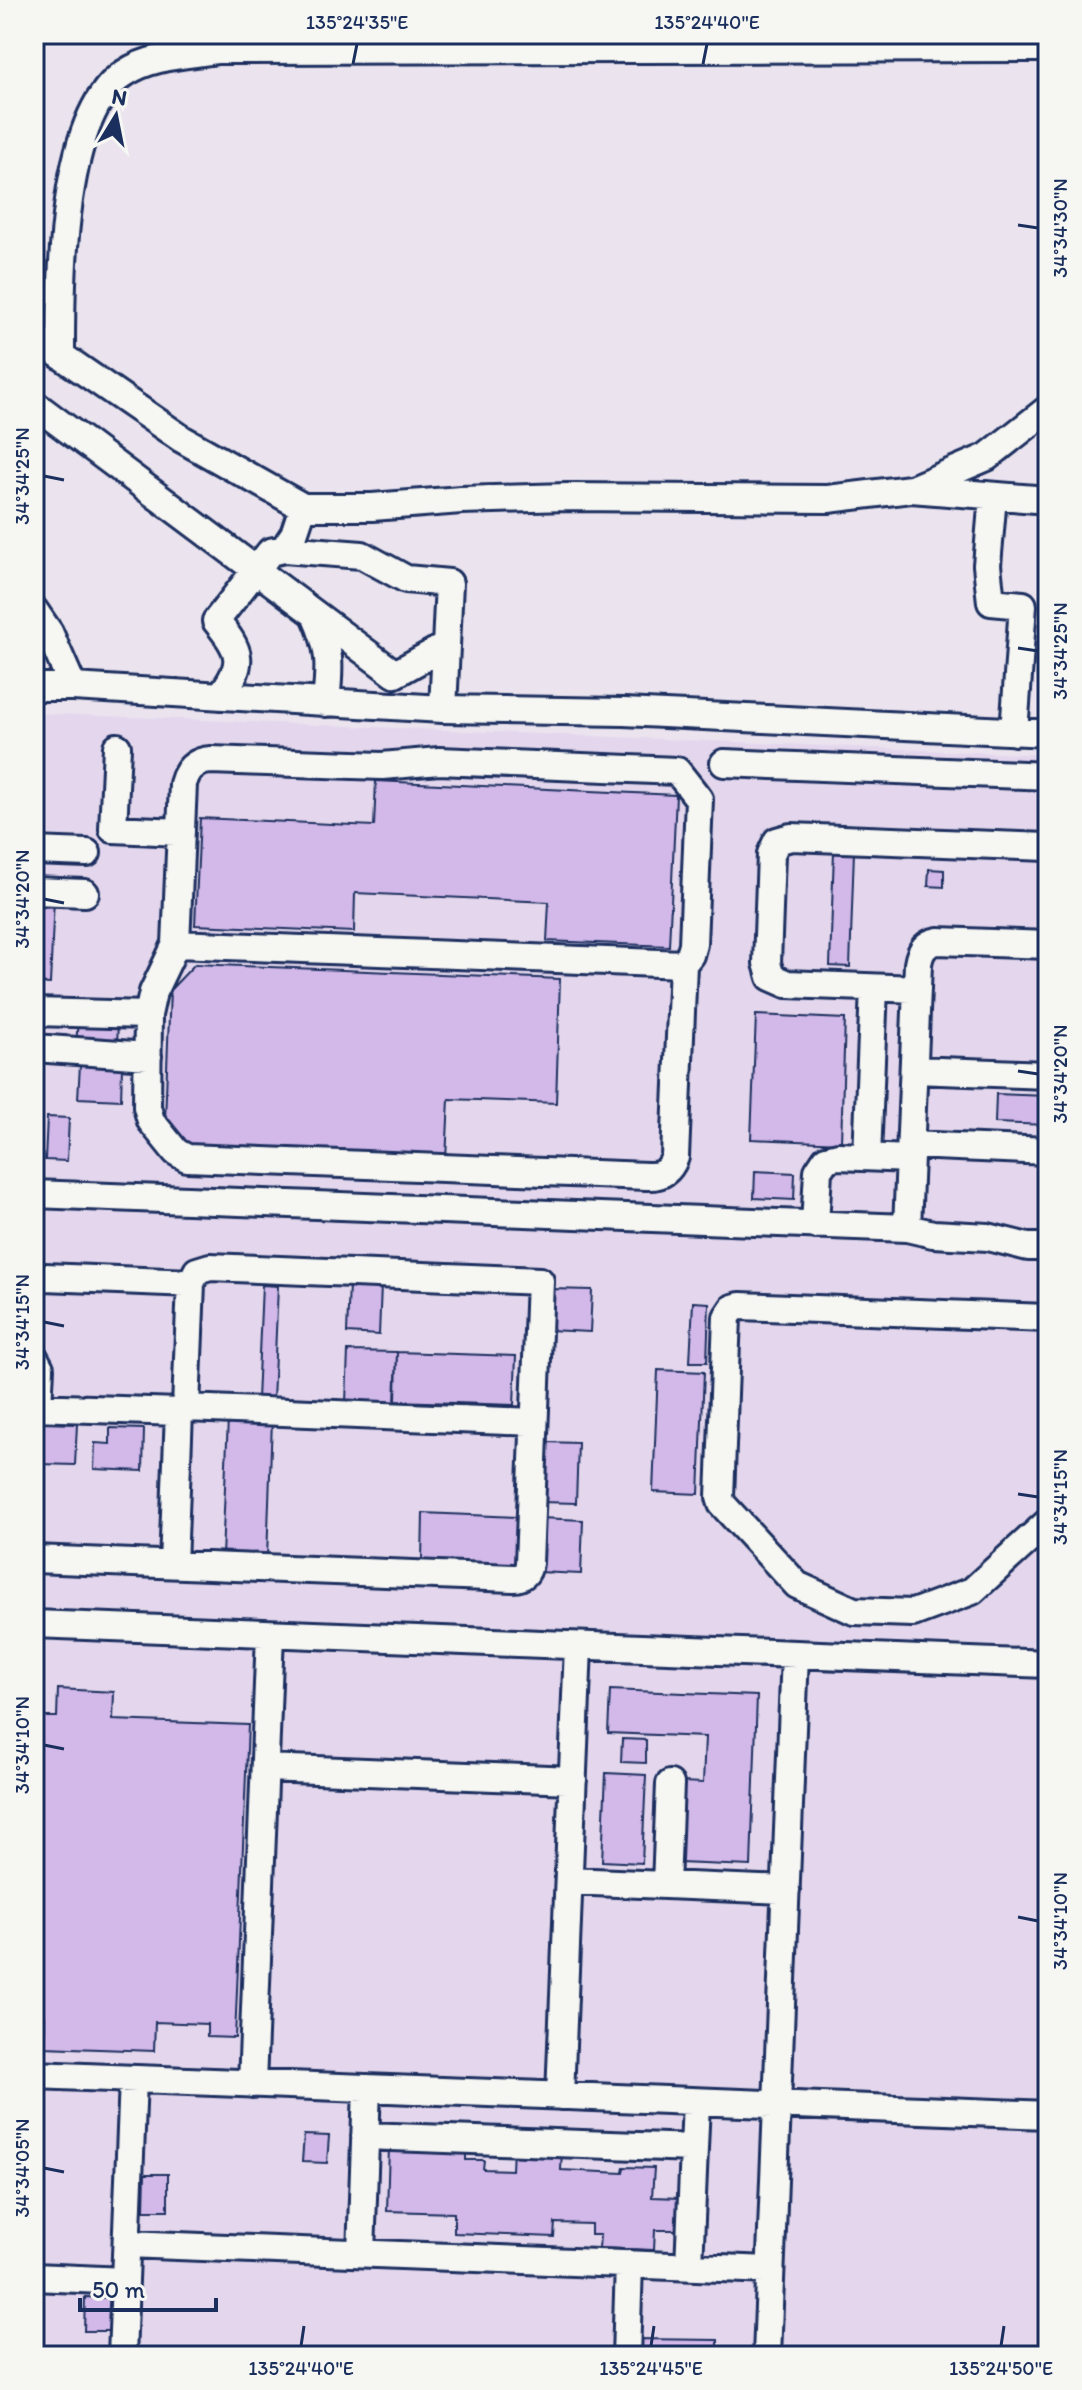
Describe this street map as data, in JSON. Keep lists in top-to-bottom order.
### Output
{
  "scale_bar": "50 m",
  "north": "top",
  "coordinates": [
    "135°24'35\"E",
    "135°24'40\"E",
    "34°34'30\"N",
    "34°34'25\"N",
    "34°34'20\"N",
    "34°34'15\"N",
    "34°34'10\"N",
    "34°34'05\"N",
    "135°24'45\"E",
    "135°24'50\"E"
  ]
}
